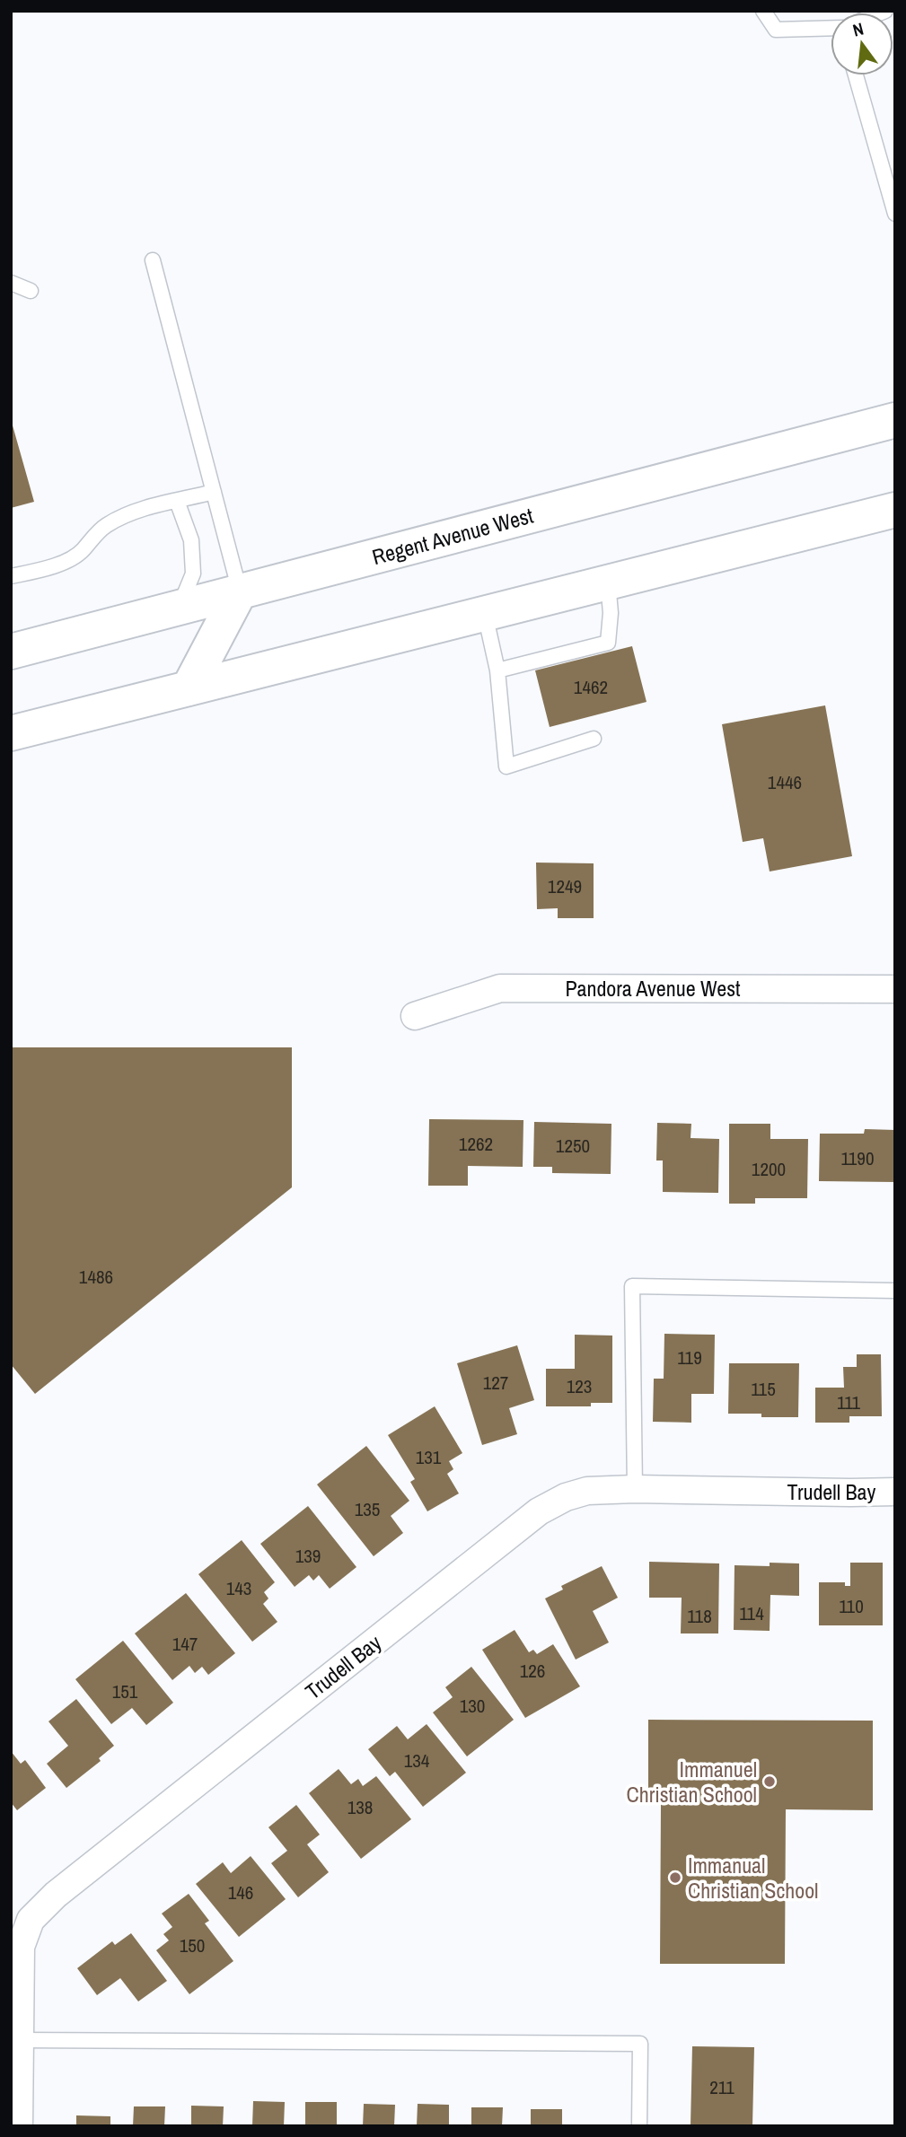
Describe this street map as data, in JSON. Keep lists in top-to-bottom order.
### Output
{
  "streets": {
    "main road": ["Regent Avenue West"],
    "street": ["Pandora Avenue West", "Trudell Bay"]
  },
  "places": ["Immanuel Christian School", "Immanual Christian School"],
  "house_numbers": [
    "1462",
    "1446",
    "1249",
    "1262",
    "1250",
    "1190",
    "1200",
    "1486",
    "119",
    "127",
    "123",
    "115",
    "111",
    "131",
    "135",
    "139",
    "143",
    "110",
    "114",
    "118",
    "147",
    "126",
    "151",
    "130",
    "134",
    "138",
    "146",
    "150",
    "211"
  ],
  "north": "top"
}
